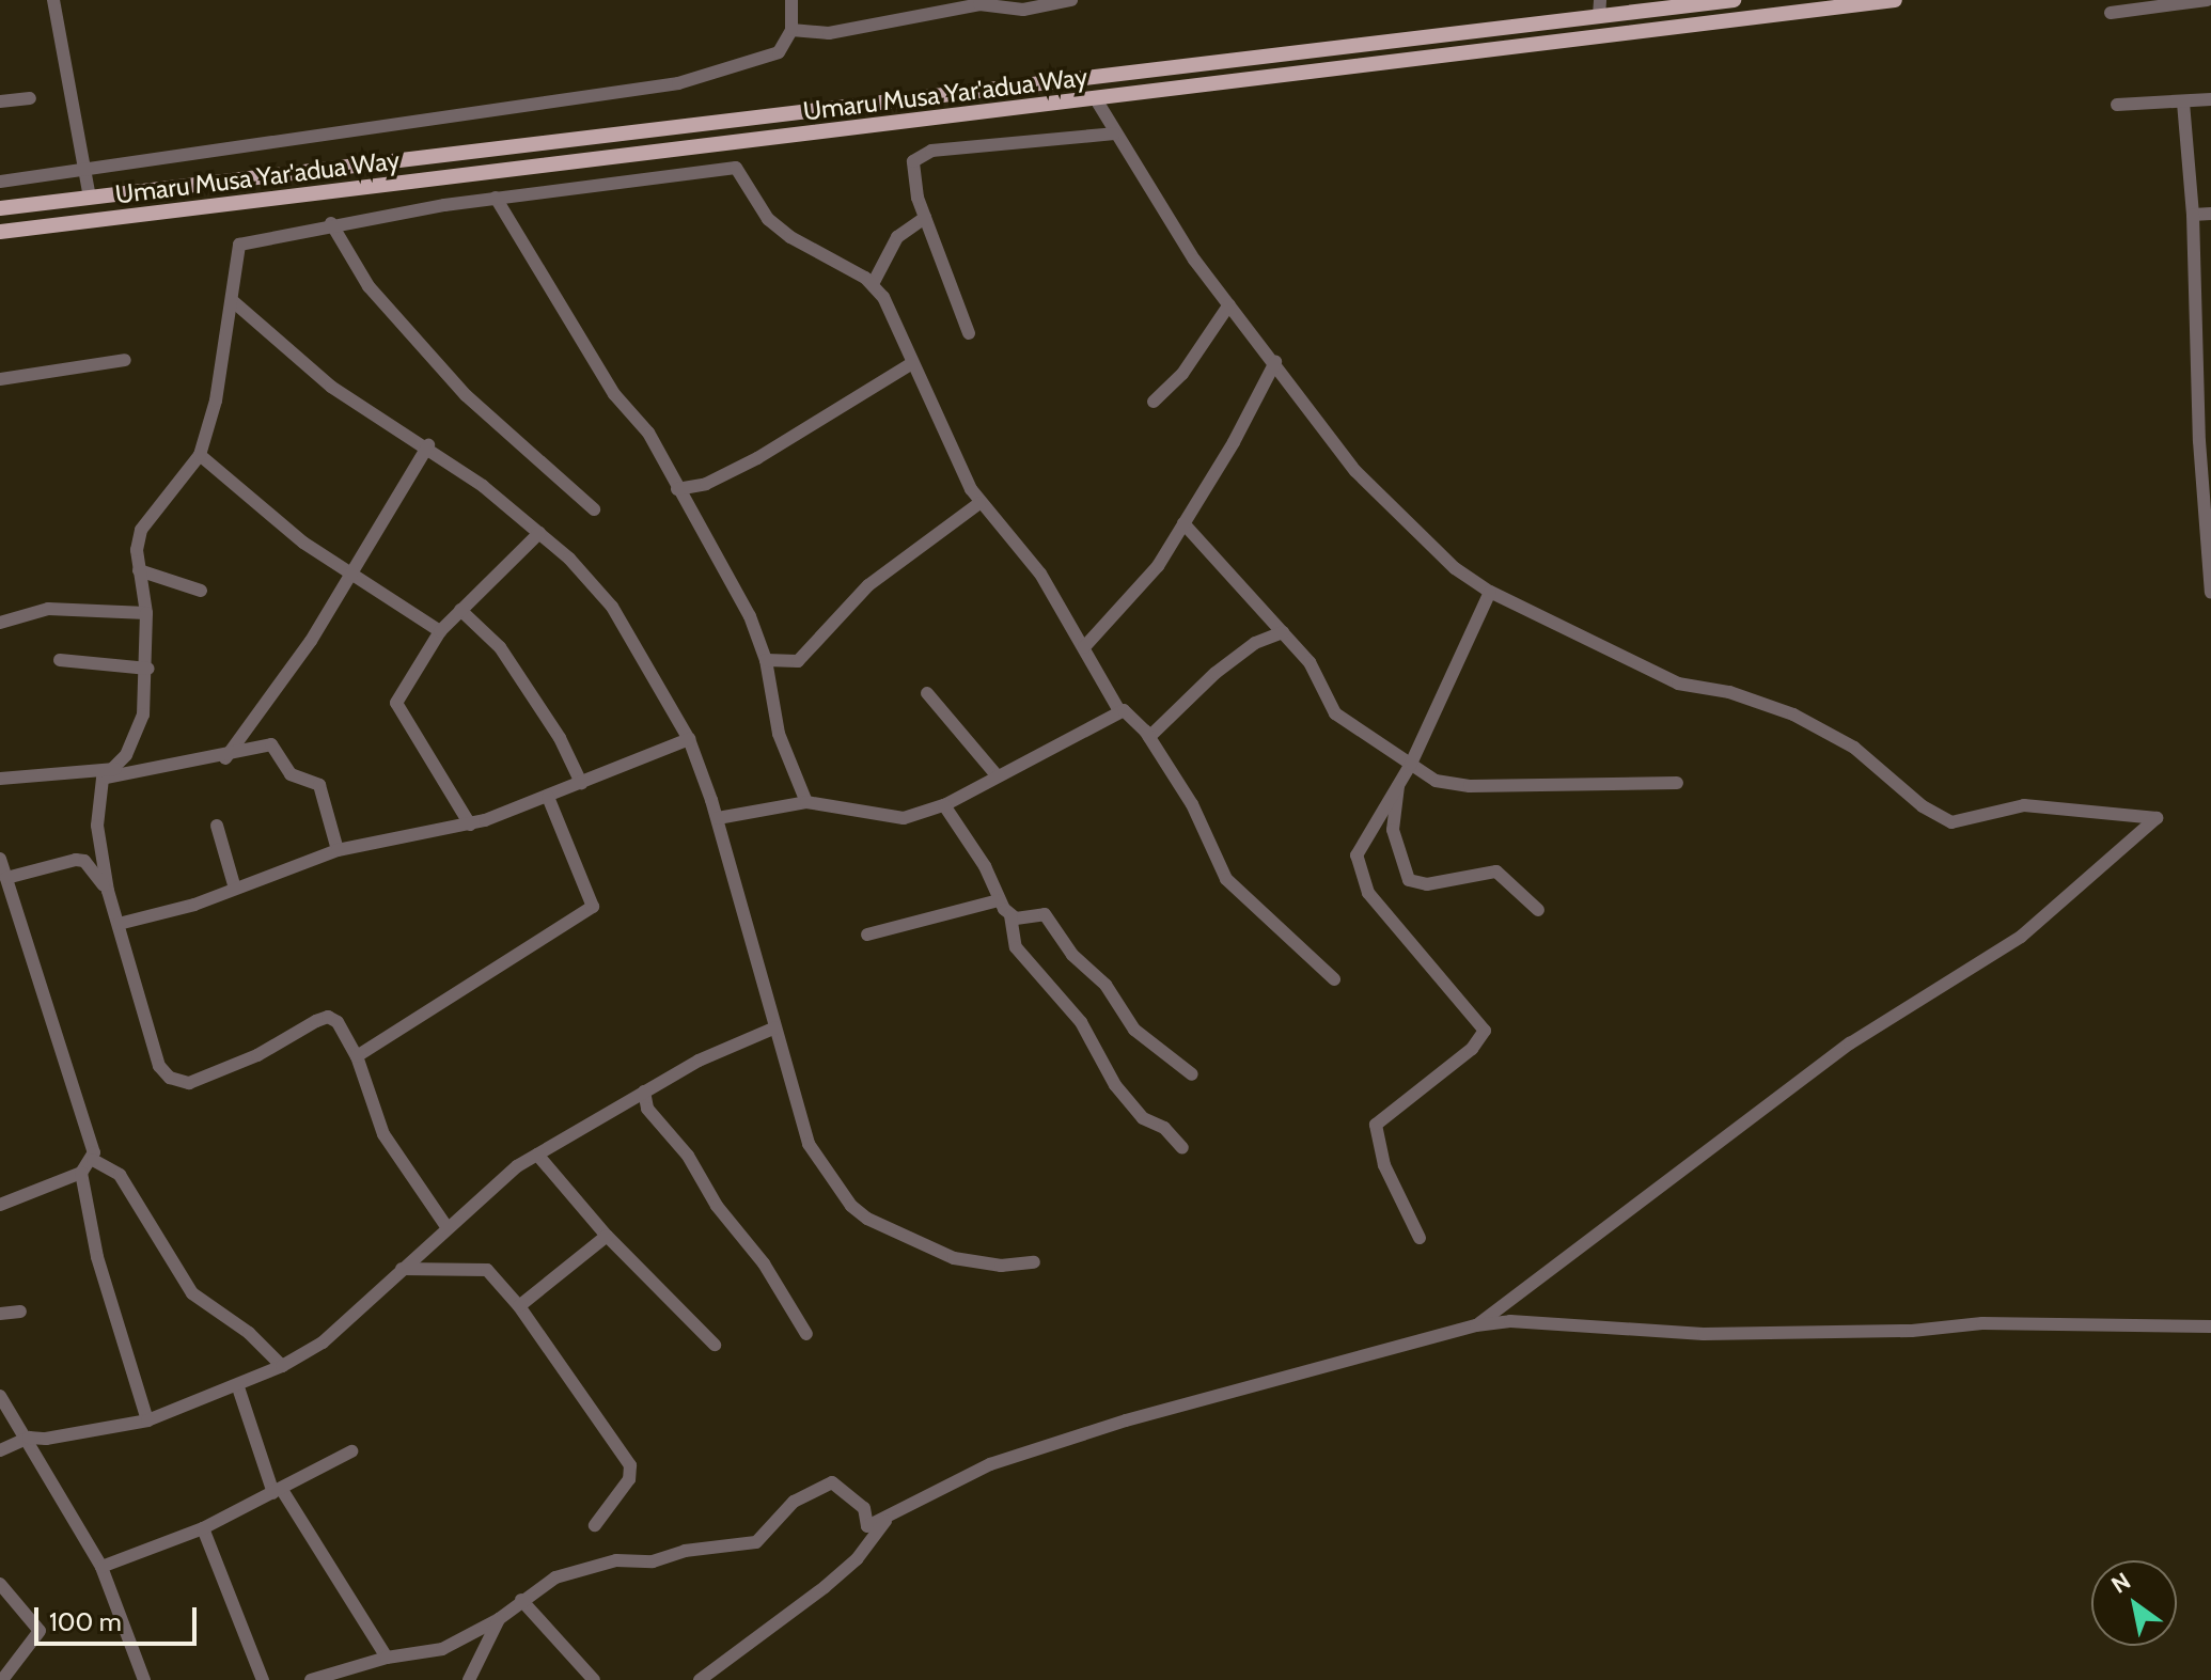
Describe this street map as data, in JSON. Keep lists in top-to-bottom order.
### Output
{
  "streets": {
    "main road": ["Umaru Musa Yar'adua Way"]
  },
  "scale_bar": "100 m",
  "north": "top left"
}
